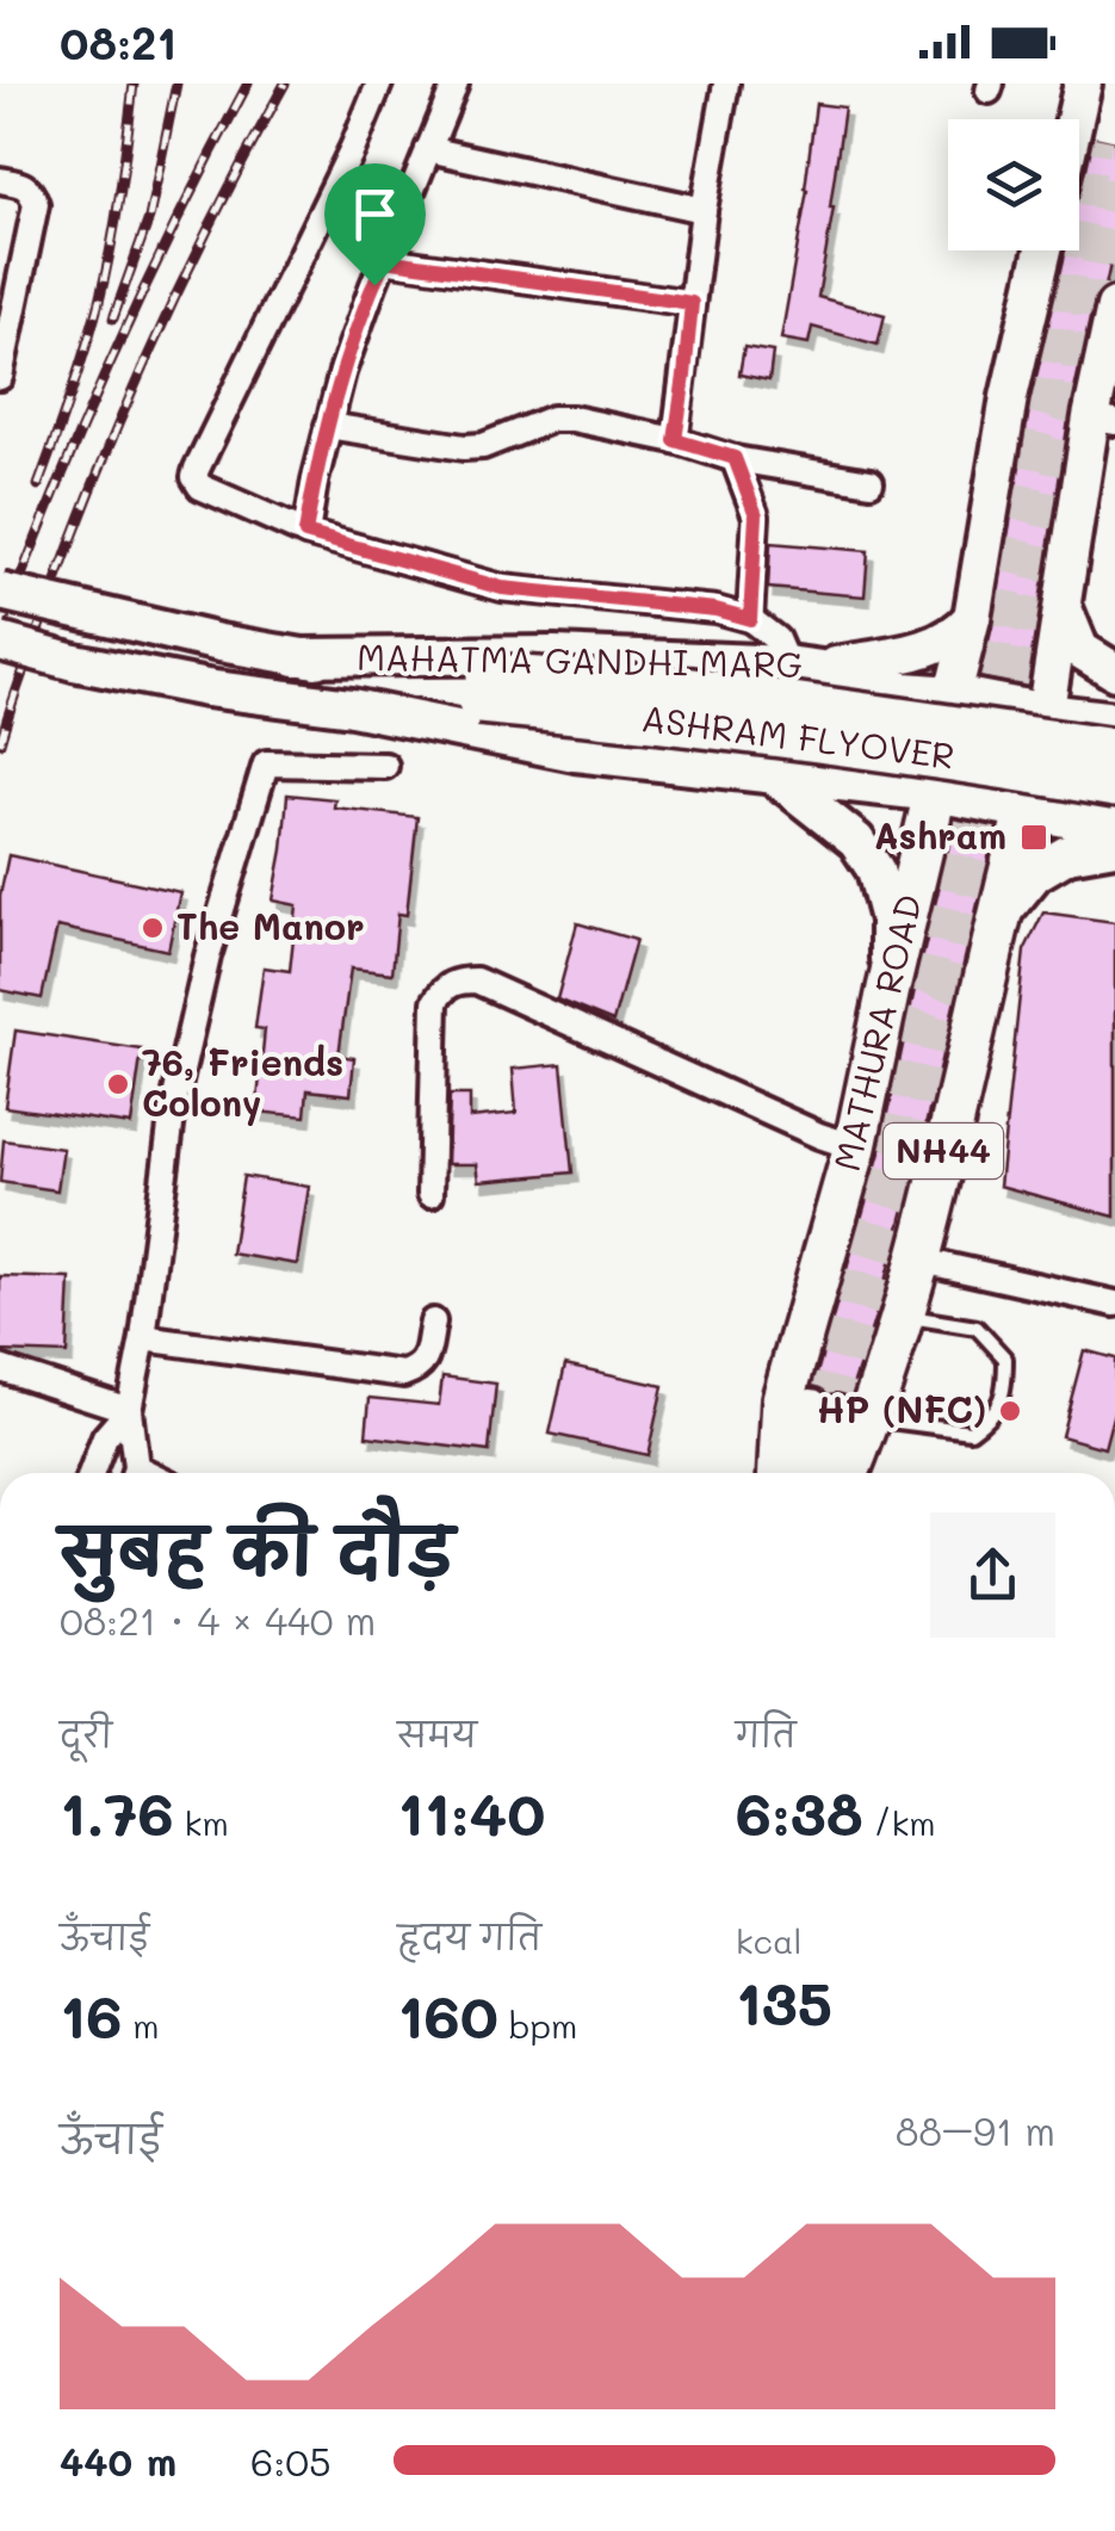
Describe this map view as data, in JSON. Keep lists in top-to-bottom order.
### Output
{
  "streets": {
    "highway": ["ASHRAM FLYOVER", "MATHURA ROAD", "NH44"],
    "main road": ["MAHATMA GANDHI MARG"]
  },
  "crossings": [
    ["MAHATMA GANDHI MARG", "ASHRAM FLYOVER"],
    ["MAHATMA GANDHI MARG", "MATHURA ROAD"],
    ["MAHATMA GANDHI MARG", "NH44"]
  ],
  "places": {
    "transit": ["Ashram"],
    "other": ["The Manor", "76, Friends Colony", "HP (NFC)"]
  },
  "page": {
    "status": "08:21",
    "heading": ["सुबह की दौड़", "08:21 · 4 × 440 m"],
    "stats": [
      ["दूरी", "1.76 km"],
      ["समय", "11:40"],
      ["गति", "6:38 /km"],
      ["ऊँचाई", "16 m"],
      ["हृदय गति", "160 bpm"],
      ["kcal", "135"]
    ],
    "chart": ["ऊँचाई", "88–91 m"],
    "list": [
      {
        "name": "440 m",
        "note": "6:05"
      }
    ]
  }
}
